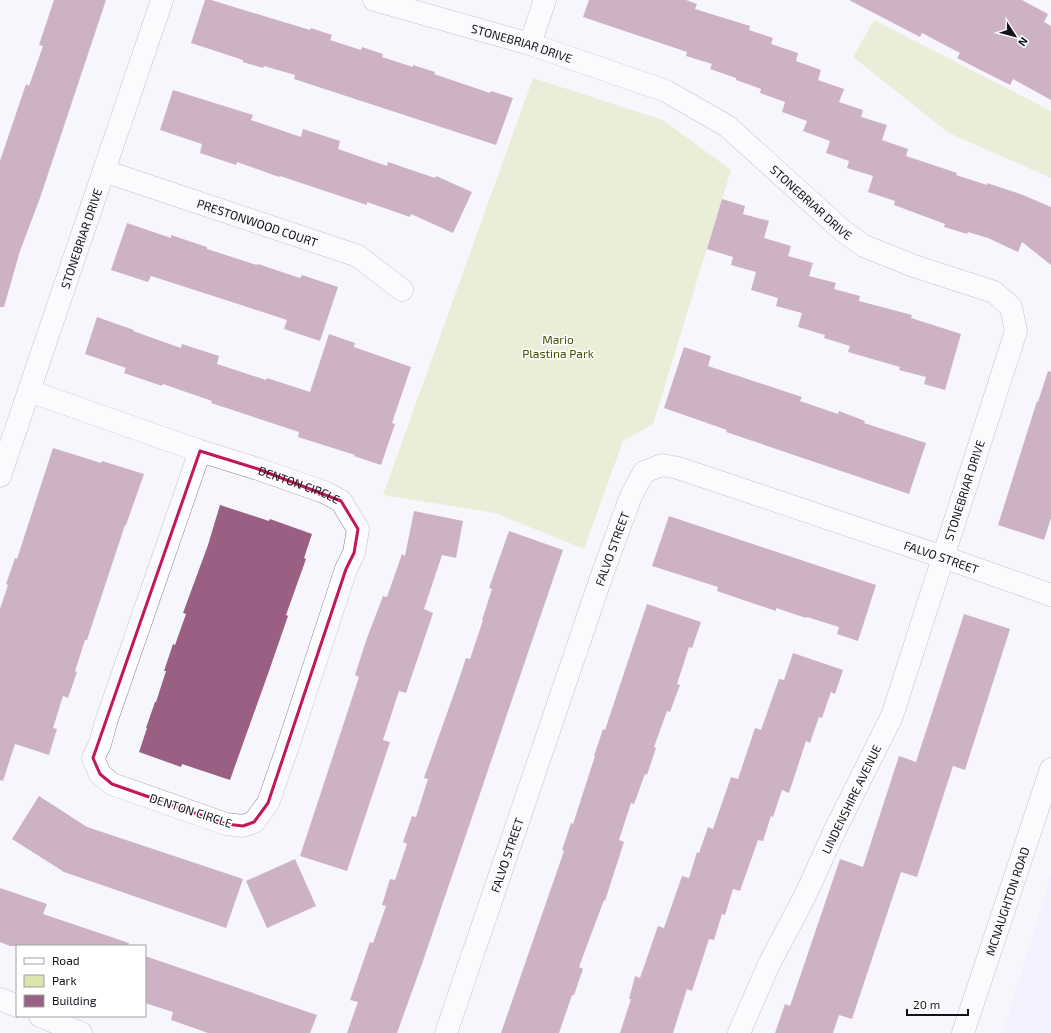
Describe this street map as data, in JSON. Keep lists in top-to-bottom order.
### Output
{
  "streets": {
    "street": [
      "STONEBRIAR DRIVE",
      "PRESTONWOOD COURT",
      "DENTON CIRCLE",
      "FALVO STREET",
      "LINDENSHIRE AVENUE",
      "MCNAUGHTON ROAD"
    ]
  },
  "crossings": [
    ["STONEBRIAR DRIVE", "PRESTONWOOD COURT"],
    ["STONEBRIAR DRIVE", "DENTON CIRCLE"],
    ["STONEBRIAR DRIVE", "FALVO STREET"],
    ["STONEBRIAR DRIVE", "LINDENSHIRE AVENUE"],
    ["FALVO STREET", "LINDENSHIRE AVENUE"]
  ],
  "parks": ["Mario Plastina Park"],
  "legend": ["Road", "Park", "Building"],
  "scale_bar": "20 m",
  "north": "bottom right"
}
